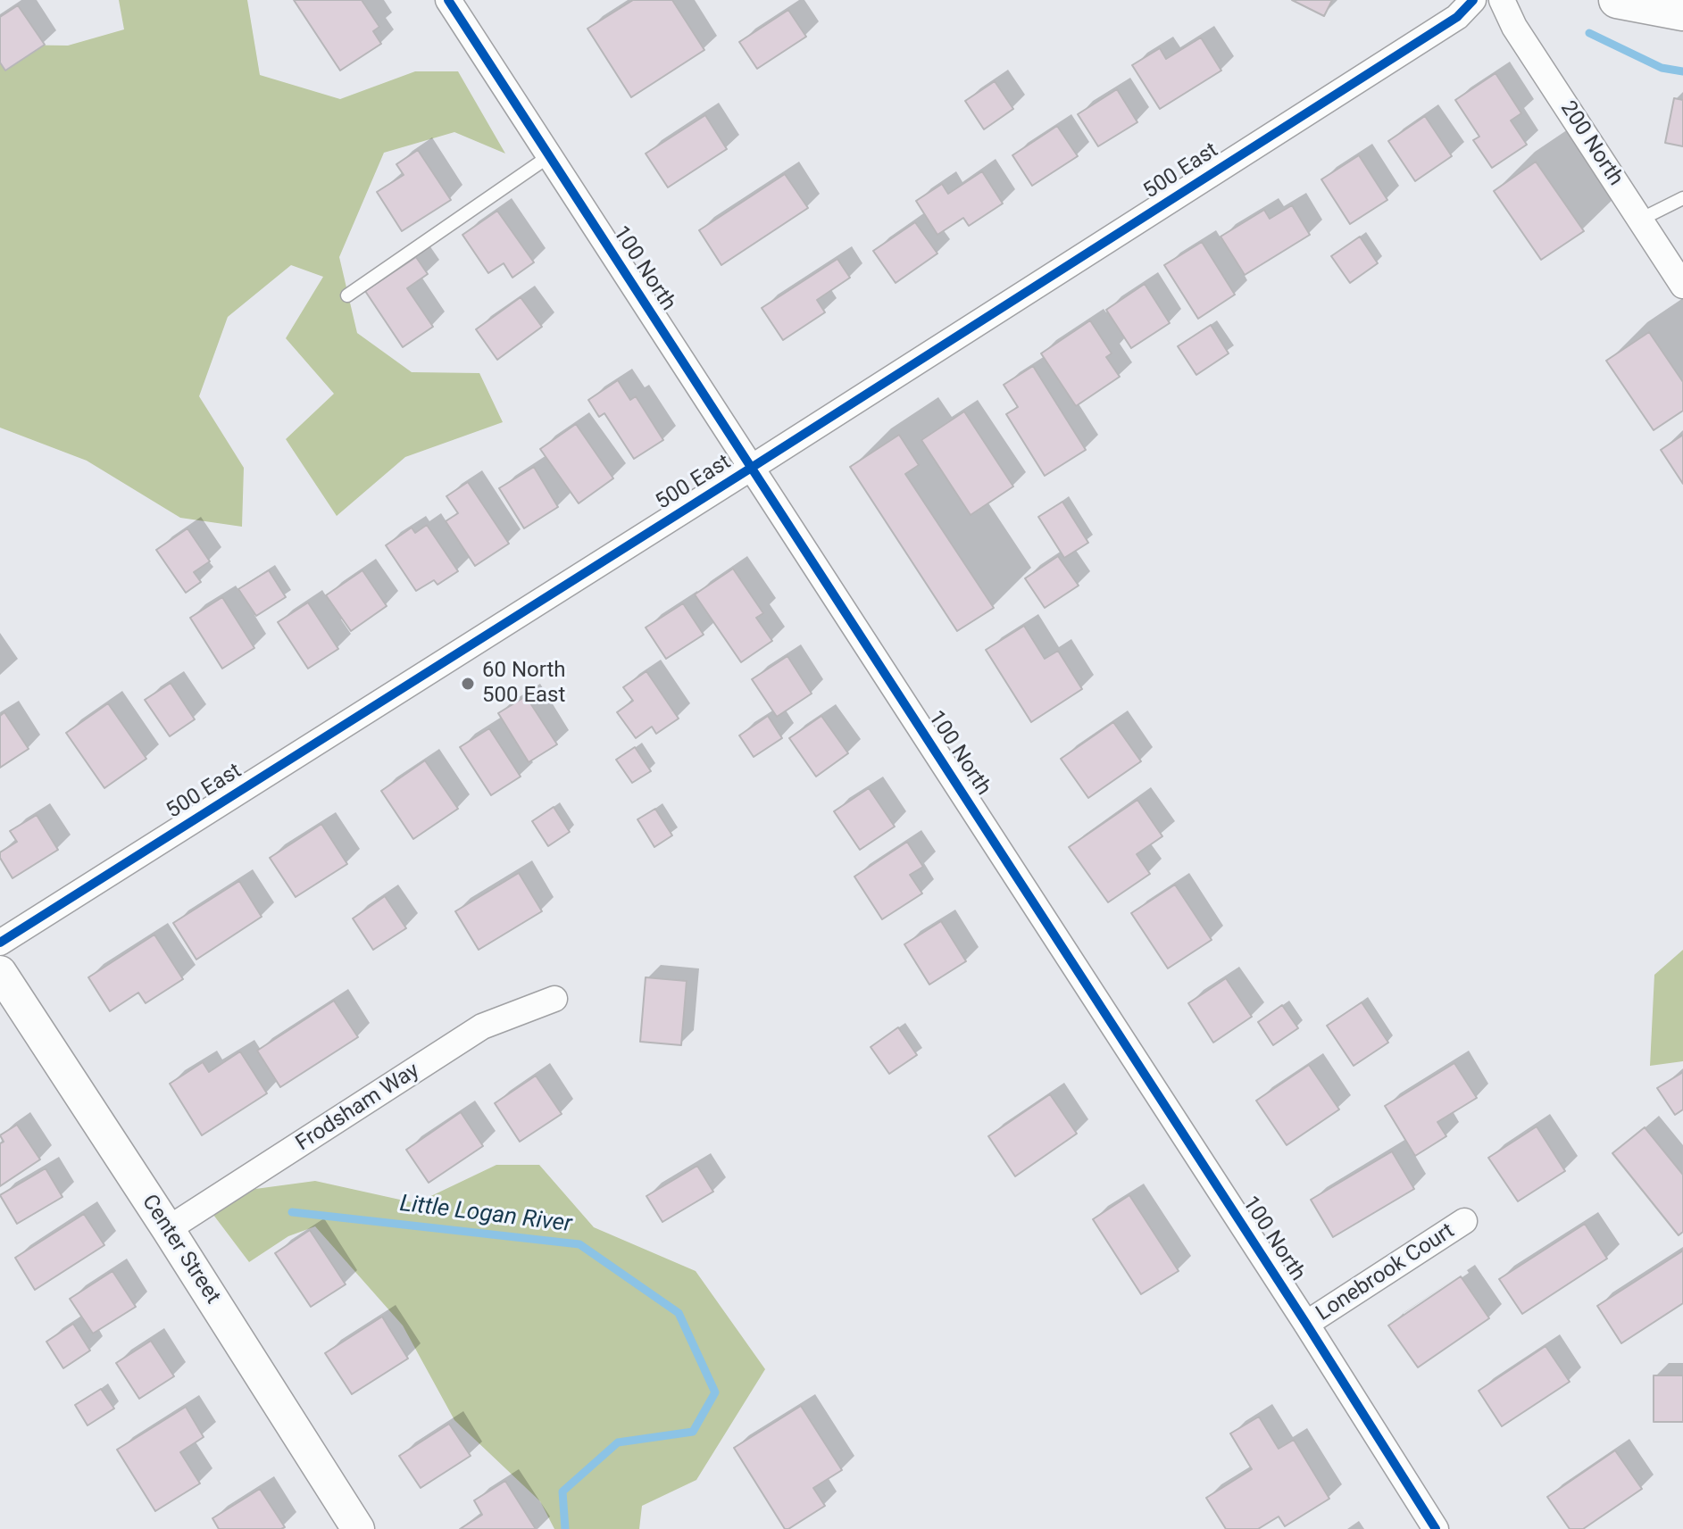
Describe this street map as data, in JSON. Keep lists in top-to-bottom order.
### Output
{
  "streets": {
    "street": [
      "200 North",
      "500 East",
      "100 North",
      "Frodsham Way",
      "Center Street",
      "Lonebrook Court"
    ]
  },
  "crossings": [
    ["500 East", "100 North"],
    ["100 North", "Lonebrook Court"],
    ["Frodsham Way", "Center Street"]
  ],
  "water": ["Little Logan River"],
  "places": ["60 North 500 East"]
}
